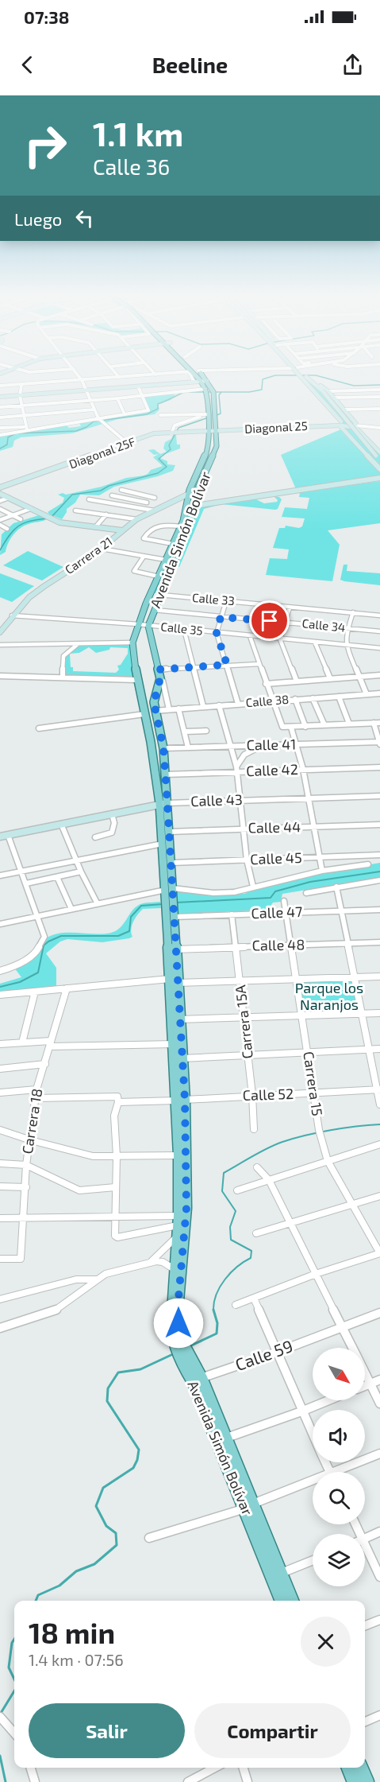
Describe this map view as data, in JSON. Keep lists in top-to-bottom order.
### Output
{
  "streets": {
    "main road": ["Avenida Simón Bolívar"],
    "street": [
      "Diagonal 25",
      "Diagonal 25F",
      "Carrera 21",
      "Calle 33",
      "Calle 34",
      "Calle 35",
      "Calle 38",
      "Calle 41",
      "Calle 42",
      "Calle 43",
      "Calle 44",
      "Calle 45",
      "Calle 47",
      "Calle 48",
      "Carrera 15A",
      "Carrera 15",
      "Calle 52",
      "Carrera 18",
      "Calle 59"
    ]
  },
  "crossings": [
    ["Diagonal 25", "Diagonal 25F"],
    ["Diagonal 25", "Avenida Simón Bolívar"],
    ["Diagonal 25F", "Avenida Simón Bolívar"],
    ["Avenida Simón Bolívar", "Carrera 21"],
    ["Avenida Simón Bolívar", "Calle 33"],
    ["Avenida Simón Bolívar", "Calle 34"],
    ["Avenida Simón Bolívar", "Calle 35"],
    ["Avenida Simón Bolívar", "Calle 38"],
    ["Avenida Simón Bolívar", "Calle 41"],
    ["Avenida Simón Bolívar", "Calle 42"],
    ["Avenida Simón Bolívar", "Calle 43"],
    ["Avenida Simón Bolívar", "Calle 44"],
    ["Avenida Simón Bolívar", "Calle 45"],
    ["Avenida Simón Bolívar", "Calle 47"],
    ["Avenida Simón Bolívar", "Calle 48"],
    ["Avenida Simón Bolívar", "Calle 52"],
    ["Avenida Simón Bolívar", "Calle 59"],
    ["Carrera 21", "Calle 35"],
    ["Calle 47", "Carrera 15A"],
    ["Calle 47", "Carrera 15"],
    ["Calle 48", "Carrera 15A"],
    ["Calle 48", "Carrera 15"],
    ["Carrera 15A", "Calle 52"],
    ["Carrera 15", "Calle 52"],
    ["Calle 52", "Carrera 18"]
  ],
  "parks": ["Parque los Naranjos"],
  "north": "bottom right",
  "page": {
    "status": "07:38",
    "header": "Beeline",
    "turn": ["1.1 km", "Calle 36"],
    "then": "Luego",
    "heading": ["18 min", "1.4 km · 07:56"],
    "buttons": ["Salir", "Compartir"]
  }
}
